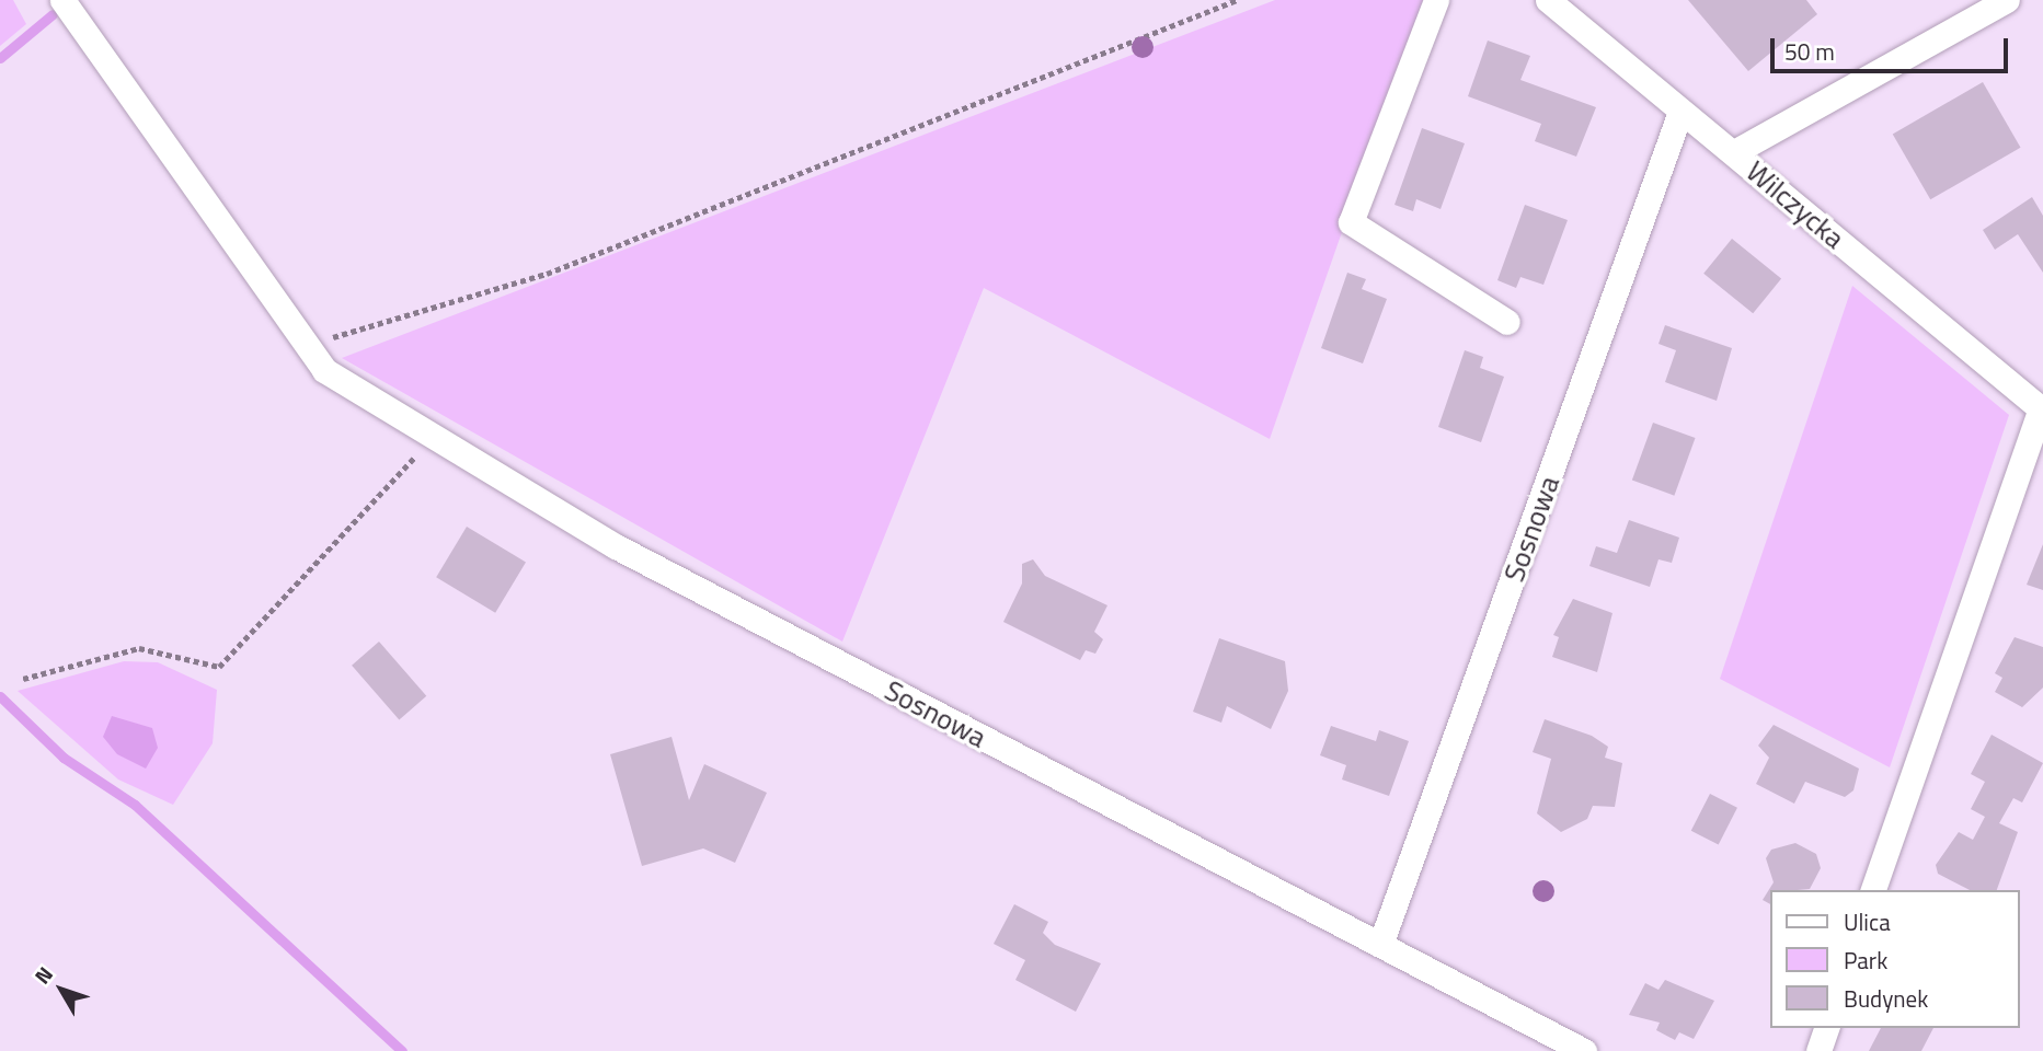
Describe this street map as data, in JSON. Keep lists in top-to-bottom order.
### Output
{
  "streets": {
    "street": ["Wilczycka", "Sosnowa"]
  },
  "crossings": [
    ["Wilczycka", "Sosnowa"]
  ],
  "legend": ["Ulica", "Park", "Budynek"],
  "scale_bar": "50 m",
  "north": "top left"
}
